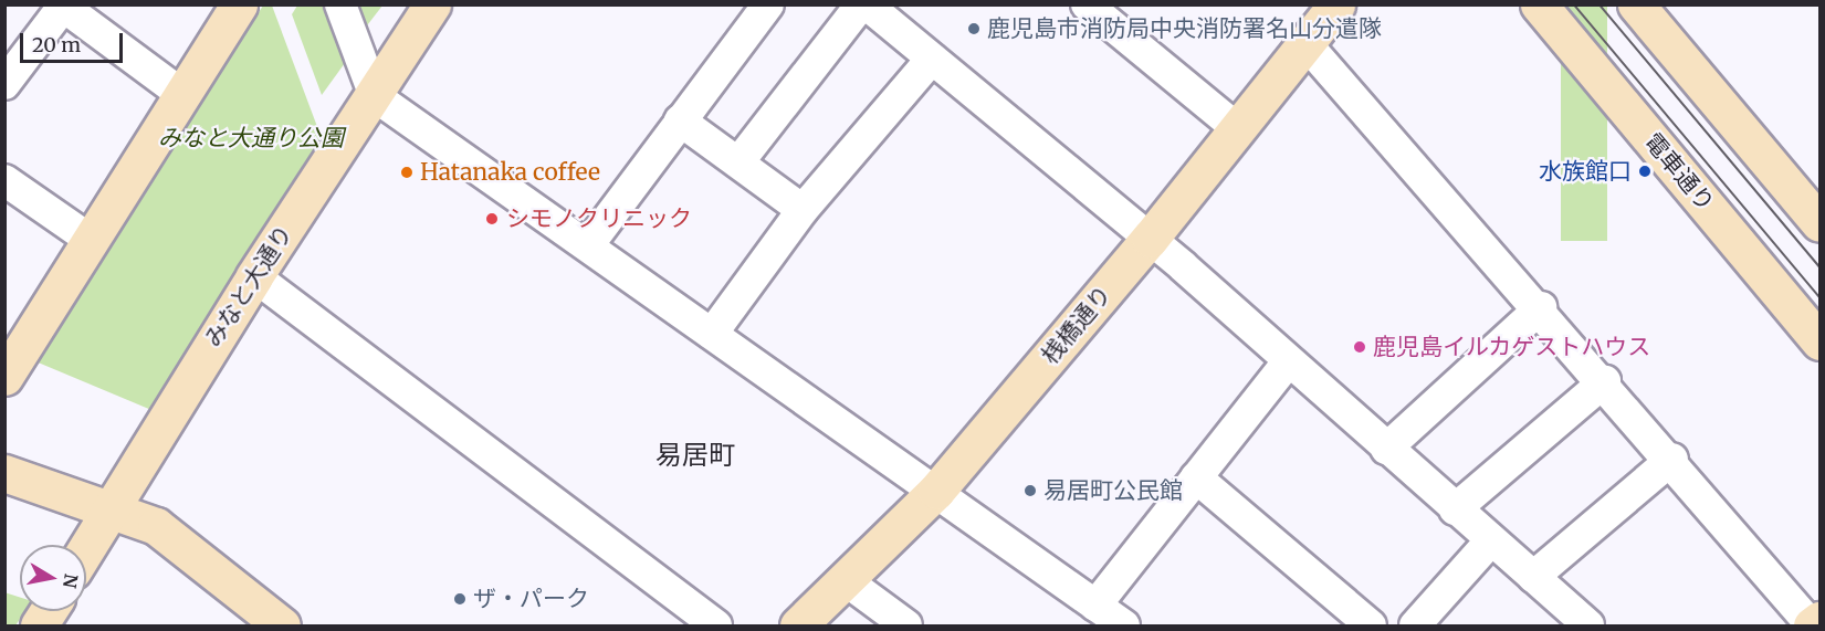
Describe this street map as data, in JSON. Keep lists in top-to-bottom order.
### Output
{
  "streets": {
    "street": ["電車通り", "みなと大通り", "桟橋通り"]
  },
  "districts": ["易居町"],
  "parks": ["みなと大通り公園"],
  "places": [
    "鹿児島市消防局中央消防署名山分遣隊",
    "水族館口",
    "Hatanaka coffee",
    "シモノクリニック",
    "鹿児島イルカゲストハウス",
    "易居町公民館",
    "ザ・パーク"
  ],
  "scale_bar": "20 m",
  "north": "right"
}
